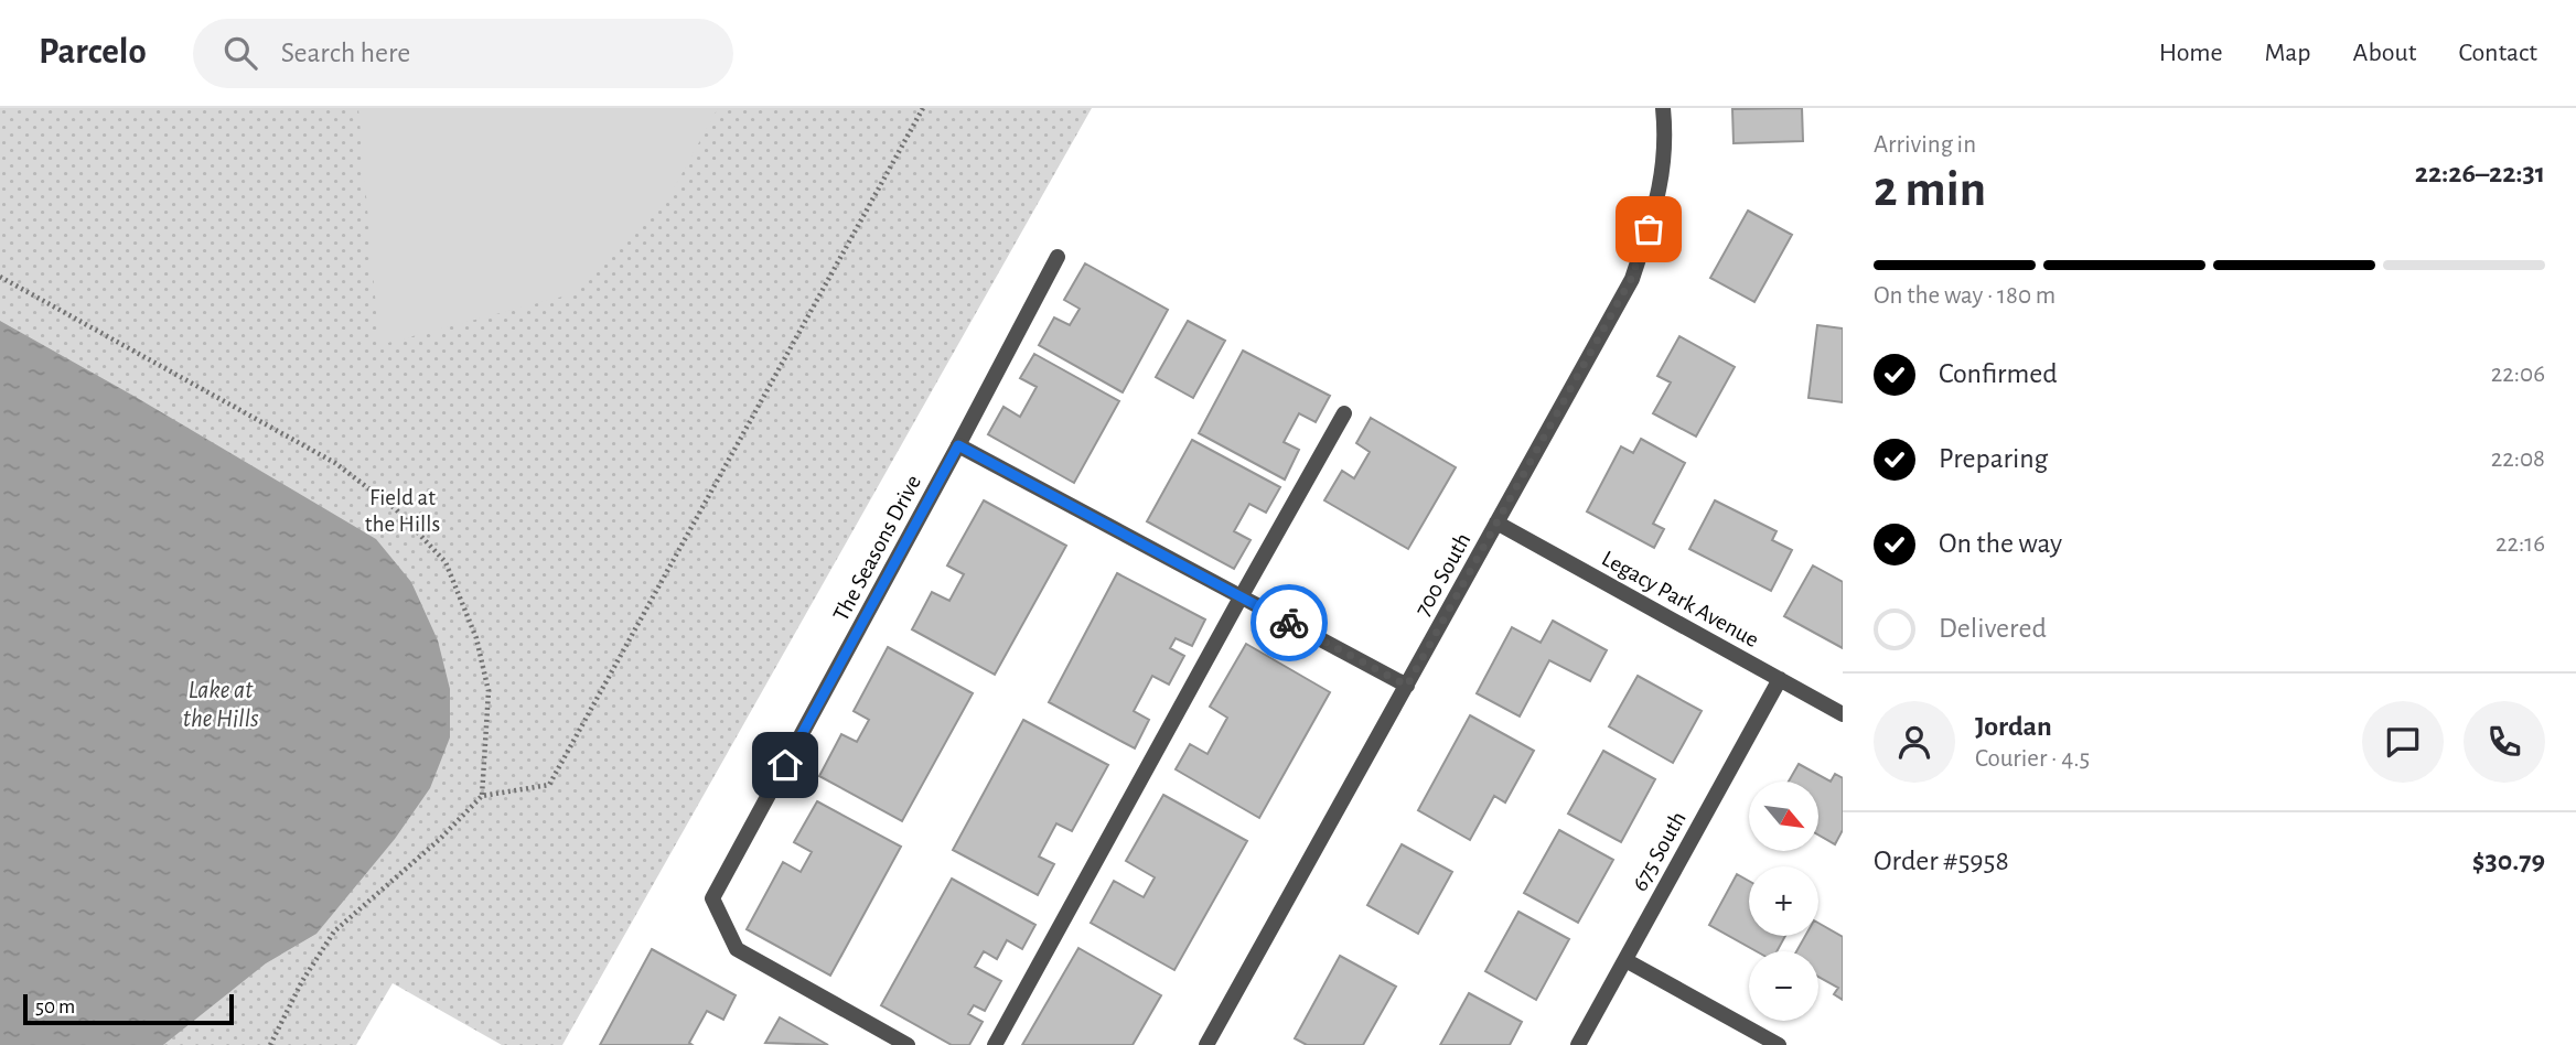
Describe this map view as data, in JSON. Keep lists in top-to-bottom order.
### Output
{
  "streets": {
    "street": [
      "The Seasons Drive",
      "700 South",
      "Legacy Park Avenue",
      "675 South"
    ]
  },
  "crossings": [
    ["700 South", "Legacy Park Avenue"],
    ["Legacy Park Avenue", "675 South"]
  ],
  "water": ["Lake at the Hills"],
  "parks": ["Field at the Hills"],
  "scale_bar": "50 m",
  "north": "bottom right",
  "page": {
    "header": "Parcelo",
    "search": "Search here",
    "nav": [
      "Home",
      "Map",
      "About",
      "Contact"
    ],
    "heading": ["2 min", "Arriving in", "22:26–22:31"],
    "panel": [
      "Jordan",
      "Courier · 4.5",
      "Order #5958",
      "$30.79"
    ],
    "bar": "On the way · 180 m",
    "list": [
      ["Confirmed", "22:06"],
      ["Preparing", "22:08"],
      ["On the way", "22:16"],
      "Delivered"
    ],
    "map_buttons": ["+", "−"],
    "scale": "50 m"
  }
}
